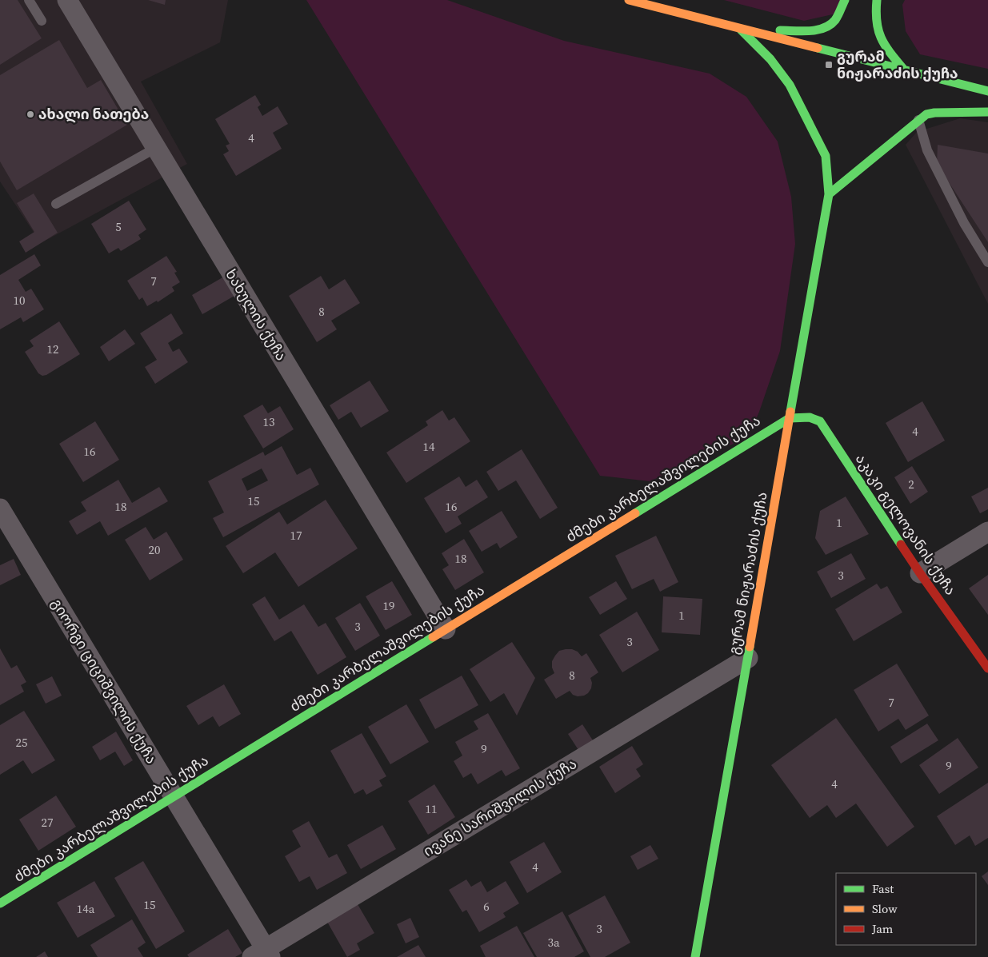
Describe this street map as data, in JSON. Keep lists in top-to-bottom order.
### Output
{
  "streets": {
    "main road": ["ძმები კარბელაშვილების ქუჩა", "აკაკი გელოვანის ქუჩა", "გურამ ნიჟარაძის ქუჩა"],
    "street": ["ხახულის ქუჩა", "გიორგი ციციშვილის ქუჩა", "ივანე სარიშვილის ქუჩა"]
  },
  "crossings": [
    ["ხახულის ქუჩა", "ძმები კარბელაშვილების ქუჩა"],
    ["ძმები კარბელაშვილების ქუჩა", "აკაკი გელოვანის ქუჩა"],
    ["ძმები კარბელაშვილების ქუჩა", "გურამ ნიჟარაძის ქუჩა"],
    ["ძმები კარბელაშვილების ქუჩა", "გიორგი ციციშვილის ქუჩა"],
    ["აკაკი გელოვანის ქუჩა", "გურამ ნიჟარაძის ქუჩა"],
    ["გურამ ნიჟარაძის ქუჩა", "ივანე სარიშვილის ქუჩა"],
    ["გიორგი ციციშვილის ქუჩა", "ივანე სარიშვილის ქუჩა"]
  ],
  "places": {
    "transit": ["გურამ ნიჟარაძის ქუჩა"],
    "other": ["ახალი ნათება"]
  },
  "house_numbers": [
    "4",
    "5",
    "7",
    "10",
    "8",
    "12",
    "13",
    "4",
    "14",
    "16",
    "2",
    "15",
    "18",
    "16",
    "1",
    "17",
    "20",
    "18",
    "3",
    "19",
    "1",
    "3",
    "3",
    "8",
    "7",
    "25",
    "9",
    "9",
    "4",
    "11",
    "27",
    "4",
    "15",
    "6",
    "14a",
    "3",
    "3a"
  ],
  "legend": ["Fast", "Slow", "Jam"]
}
